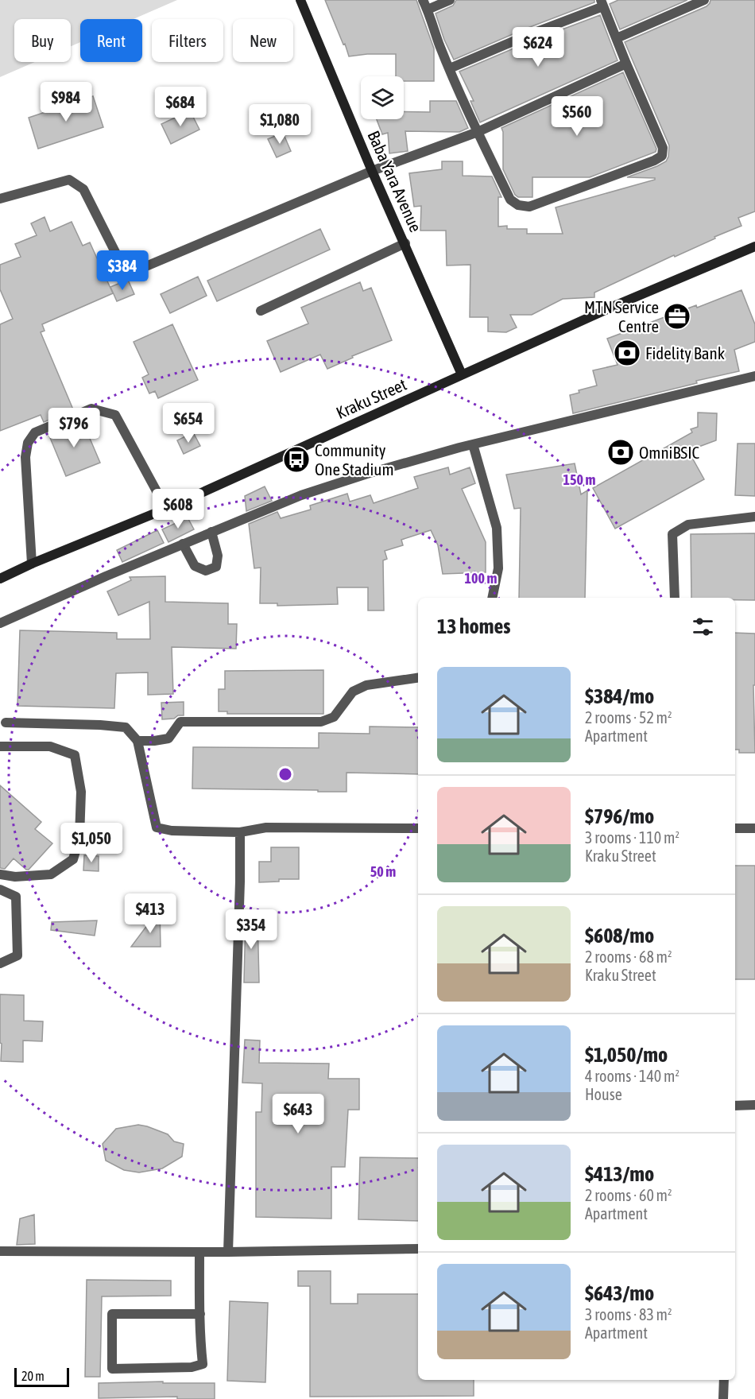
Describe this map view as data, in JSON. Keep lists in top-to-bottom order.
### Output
{
  "streets": {
    "main road": ["Baba Yara Avenue", "Kraku Street"]
  },
  "crossings": [
    ["Baba Yara Avenue", "Kraku Street"]
  ],
  "places": {
    "office": ["MTN Service Centre"],
    "bank": ["Fidelity Bank", "OmniBSIC"],
    "bus stop": ["Community One Stadium"]
  },
  "scale_bar": "20 m",
  "page": {
    "chip": [
      "Buy",
      "Rent",
      "Filters",
      "New"
    ],
    "price": [
      "$624",
      "$984",
      "$684",
      "$560",
      "$1,080",
      "$384",
      "$654",
      "$796",
      "$608",
      "$1,050",
      "$413",
      "$354",
      "$643"
    ],
    "heading": "13 homes",
    "list": [
      {
        "name": "$384/mo",
        "note": "2 rooms · 52 m² · Apartment"
      },
      {
        "name": "$796/mo",
        "note": "3 rooms · 110 m² · Kraku Street"
      },
      {
        "name": "$608/mo",
        "note": "2 rooms · 68 m² · Kraku Street"
      },
      {
        "name": "$1,050/mo",
        "note": "4 rooms · 140 m² · House"
      },
      {
        "name": "$413/mo",
        "note": "2 rooms · 60 m² · Apartment"
      },
      {
        "name": "$643/mo",
        "note": "3 rooms · 83 m² · Apartment"
      }
    ],
    "scale": "20 m"
  },
  "rings": ["150 m", "100 m", "50 m"]
}
